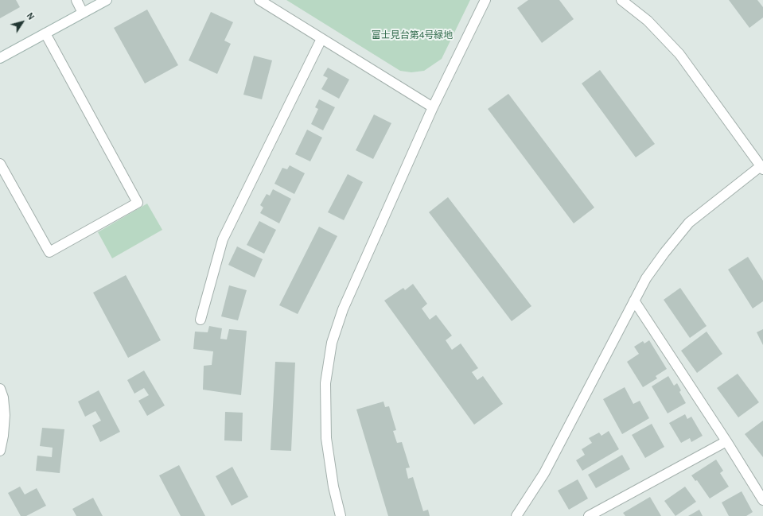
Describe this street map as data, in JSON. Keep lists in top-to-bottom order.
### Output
{
  "parks": ["富士見台第4号緑地"],
  "north": "top right"
}
